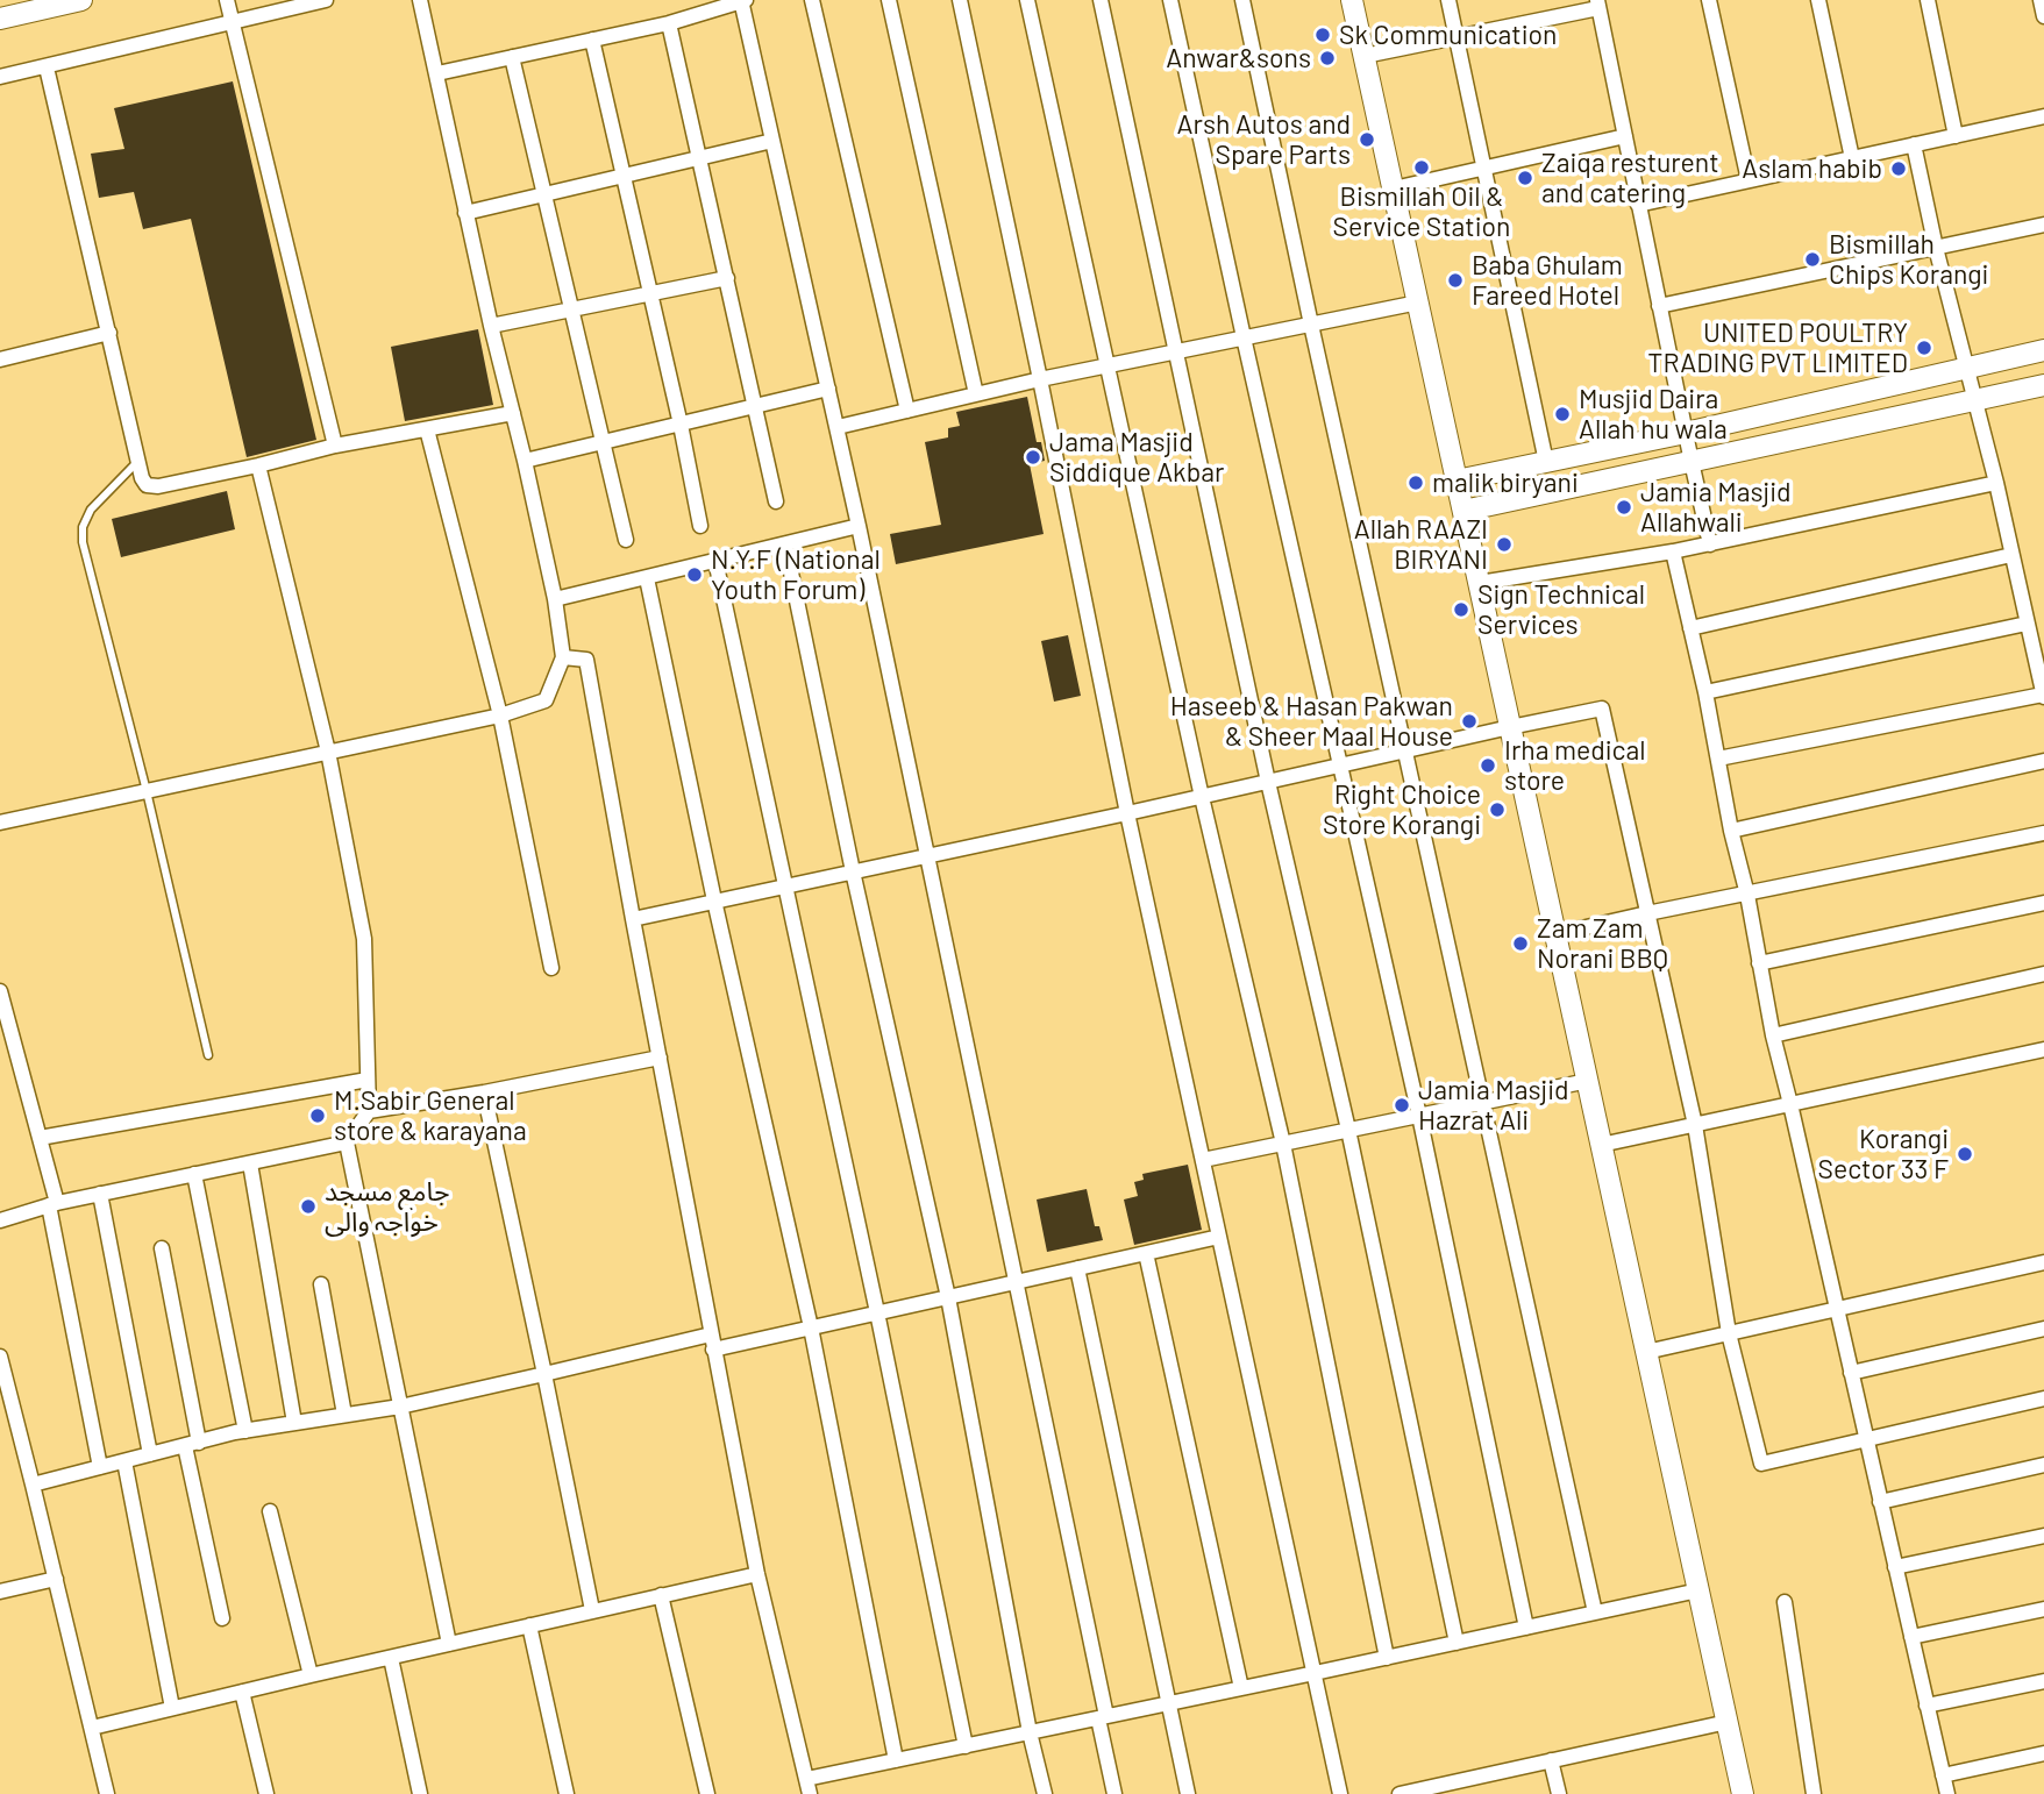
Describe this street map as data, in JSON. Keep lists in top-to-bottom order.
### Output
{
  "places": [
    "Sk Communication",
    "Anwar&sons",
    "Arsh Autos and Spare Parts",
    "Bismillah Oil & Service Station",
    "Aslam habib",
    "Zaiqa resturent and catering",
    "Bismillah Chips Korangi",
    "Baba Ghulam Fareed Hotel",
    "UNITED POULTRY TRADING PVT LIMITED",
    "Musjid Daira Allah hu wala",
    "Jama Masjid Siddique Akbar",
    "malik biryani",
    "Jamia Masjid Allahwali",
    "Allah RAAZI BIRYANI",
    "N.Y.F (National Youth Forum)",
    "Sign Technical Services",
    "Haseeb & Hasan Pakwan & Sheer Maal House",
    "Irha medical store",
    "Right Choice Store Korangi",
    "Zam Zam Norani BBQ",
    "Jamia Masjid Hazrat Ali",
    "M.Sabir General store & karayana",
    "Korangi Sector 33 F",
    "جامع مسجد خواجہ والی"
  ]
}
